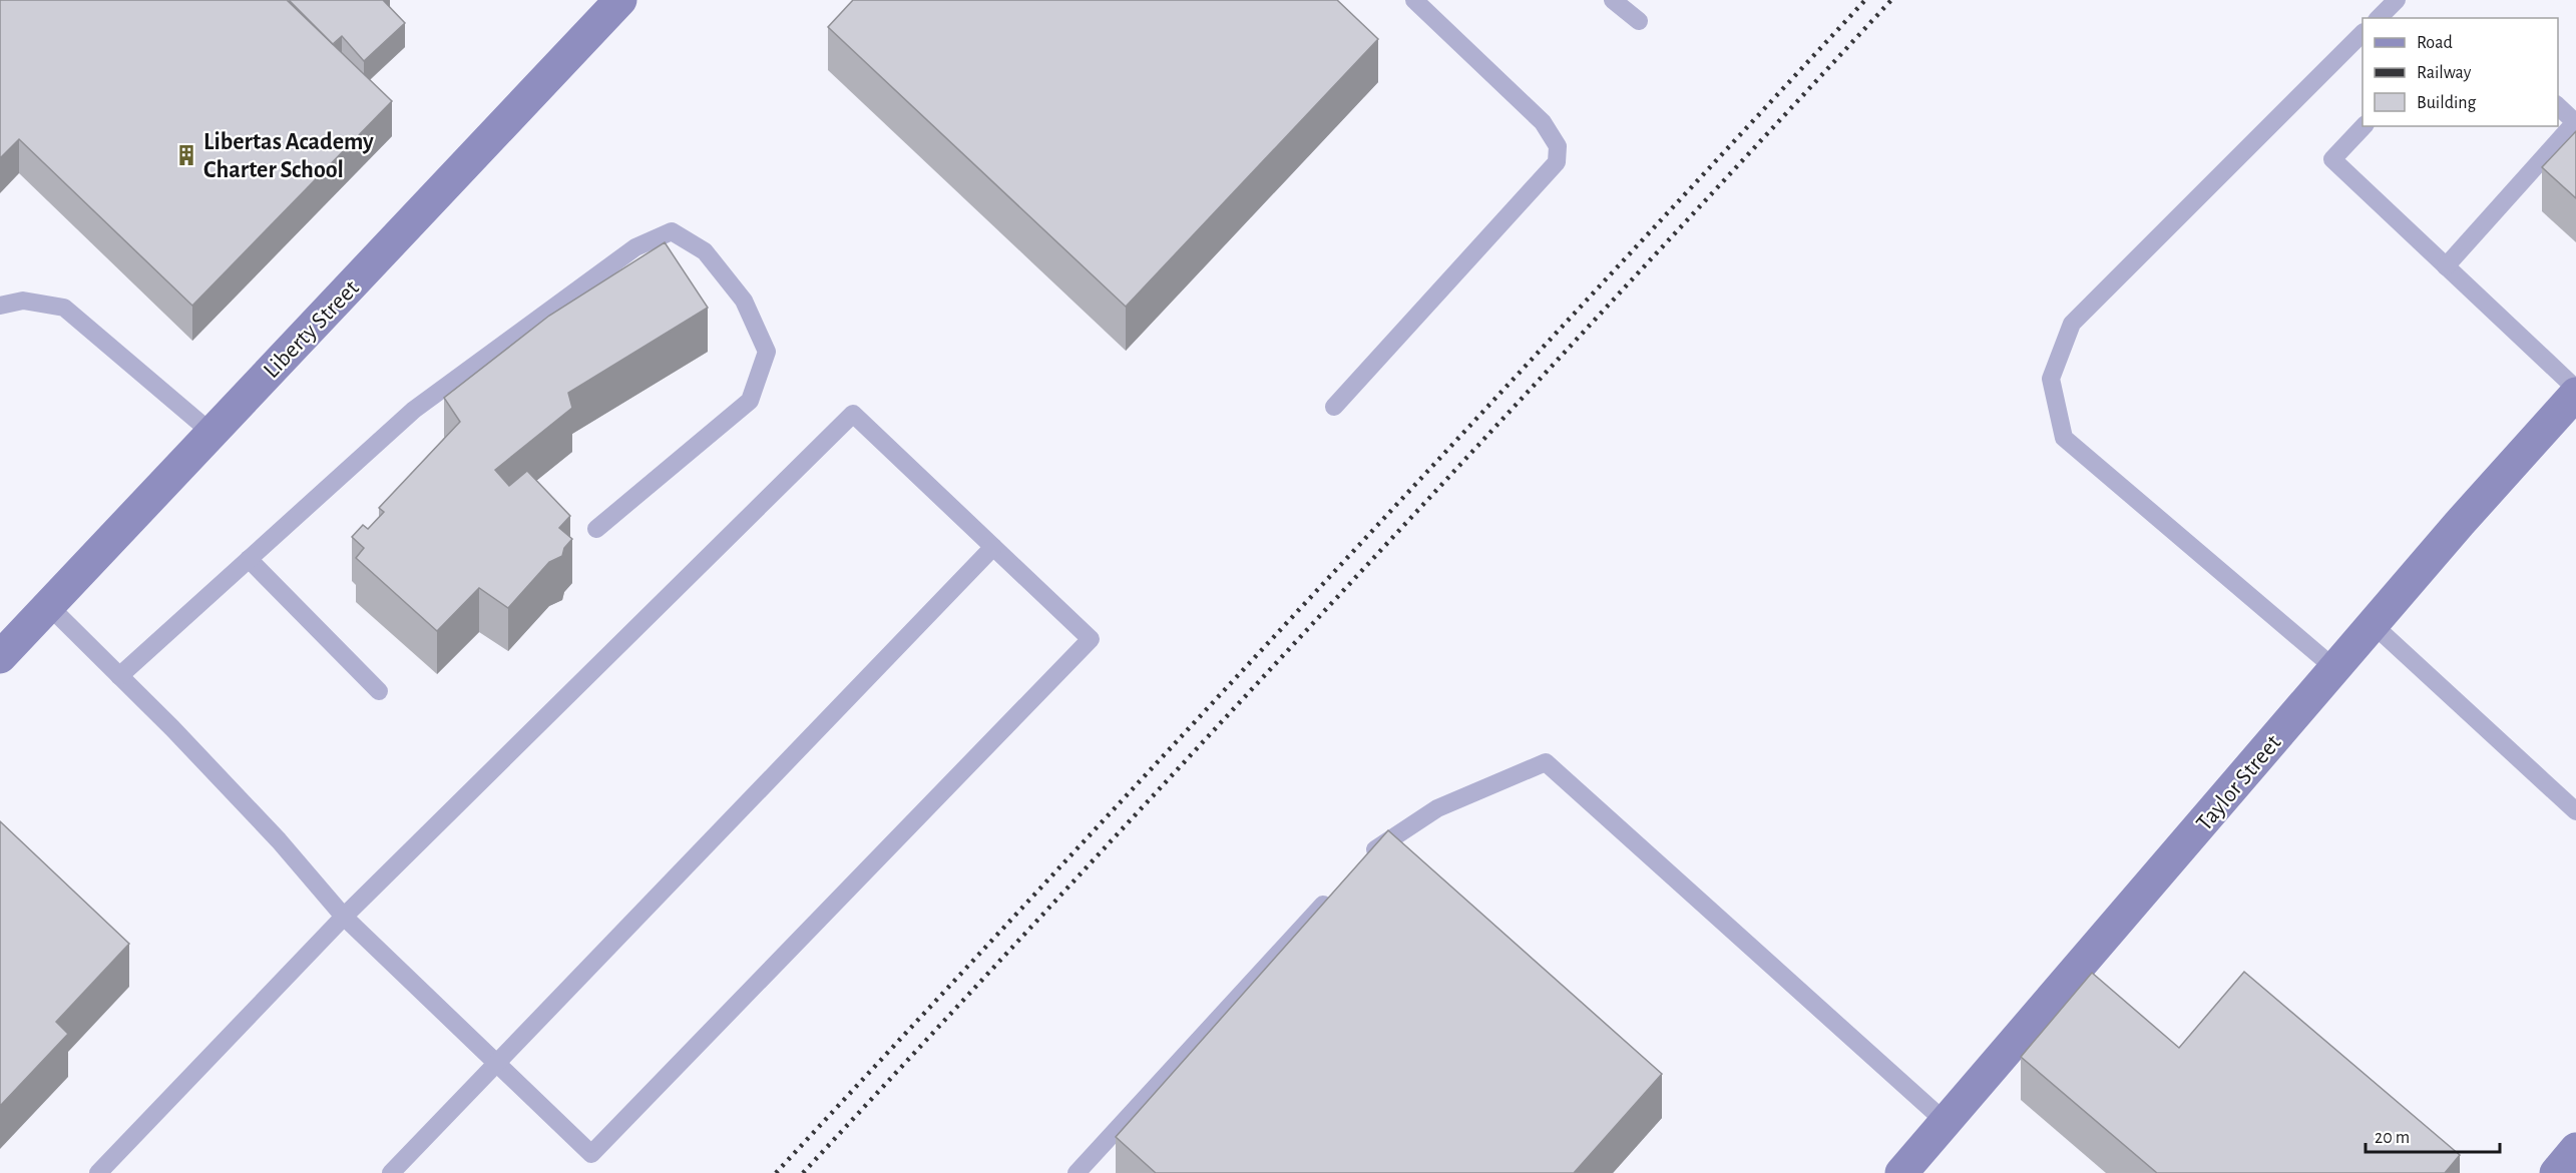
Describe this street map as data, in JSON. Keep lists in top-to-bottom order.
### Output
{
  "streets": {
    "street": ["Liberty Street", "Taylor Street"]
  },
  "places": {
    "building": ["Libertas Academy Charter School"]
  },
  "legend": ["Road", "Railway", "Building"],
  "scale_bar": "20 m"
}
